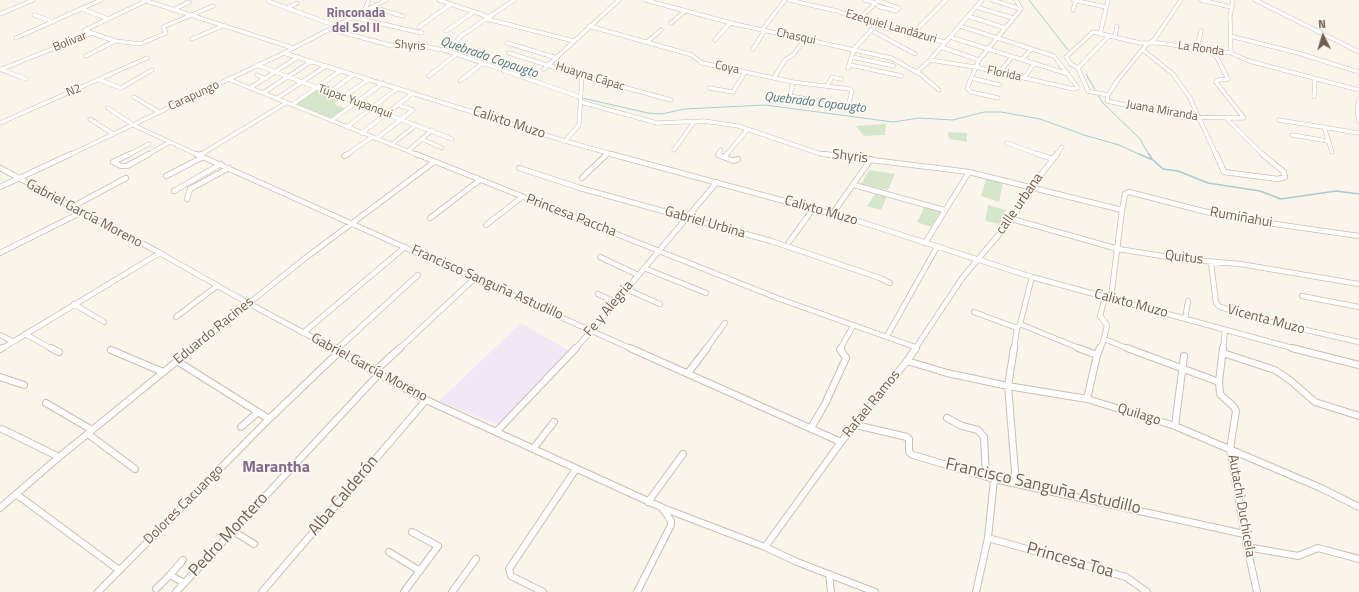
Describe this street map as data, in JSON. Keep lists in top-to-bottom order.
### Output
{
  "streets": {
    "street": [
      "Ezequiel Landázuri",
      "Chasqui",
      "Bolivar",
      "Shyris",
      "La Ronda",
      "Coya",
      "Florida",
      "Huayna Cápac",
      "N2",
      "Carapungo",
      "Túpac Yupanqui",
      "Juana Miranda",
      "Calixto Muzo",
      "calle urbana",
      "Gabriel García Moreno",
      "Princesa Paccha",
      "Rumiñahui",
      "Gabriel Urbina",
      "Quitus",
      "Francisco Sanguña Astudillo",
      "Fe y Alegria",
      "Vicenta Muzo",
      "Eduardo Racines",
      "Rafael Ramos",
      "Quilago",
      "Alba Calderón",
      "Dolores Cacuango",
      "Autachi Duchicela",
      "Pedro Montero",
      "Princesa Toa"
    ]
  },
  "crossings": [
    ["Shyris", "Carapungo"],
    ["Shyris", "calle urbana"],
    ["Shyris", "Rumiñahui"],
    ["La Ronda", "Juana Miranda"],
    ["Carapungo", "Túpac Yupanqui"],
    ["Carapungo", "Calixto Muzo"],
    ["Carapungo", "Gabriel García Moreno"],
    ["Carapungo", "Princesa Paccha"],
    ["Carapungo", "Francisco Sanguña Astudillo"],
    ["Calixto Muzo", "calle urbana"],
    ["Calixto Muzo", "Fe y Alegria"],
    ["Calixto Muzo", "Rafael Ramos"],
    ["Calixto Muzo", "Autachi Duchicela"],
    ["calle urbana", "Quitus"],
    ["calle urbana", "Rafael Ramos"],
    ["Gabriel García Moreno", "Fe y Alegria"],
    ["Gabriel García Moreno", "Eduardo Racines"],
    ["Gabriel García Moreno", "Rafael Ramos"],
    ["Gabriel García Moreno", "Alba Calderón"],
    ["Gabriel García Moreno", "Dolores Cacuango"],
    ["Gabriel García Moreno", "Pedro Montero"],
    ["Princesa Paccha", "Fe y Alegria"],
    ["Princesa Paccha", "Eduardo Racines"],
    ["Princesa Paccha", "Rafael Ramos"],
    ["Gabriel Urbina", "Fe y Alegria"],
    ["Quitus", "Vicenta Muzo"],
    ["Francisco Sanguña Astudillo", "Fe y Alegria"],
    ["Francisco Sanguña Astudillo", "Eduardo Racines"],
    ["Francisco Sanguña Astudillo", "Rafael Ramos"],
    ["Francisco Sanguña Astudillo", "Autachi Duchicela"],
    ["Francisco Sanguña Astudillo", "Pedro Montero"],
    ["Rafael Ramos", "Quilago"],
    ["Quilago", "Autachi Duchicela"]
  ],
  "districts": ["Rinconada del Sol II", "Marantha"],
  "water": ["Quebrada Copaugto"],
  "north": "top"
}
